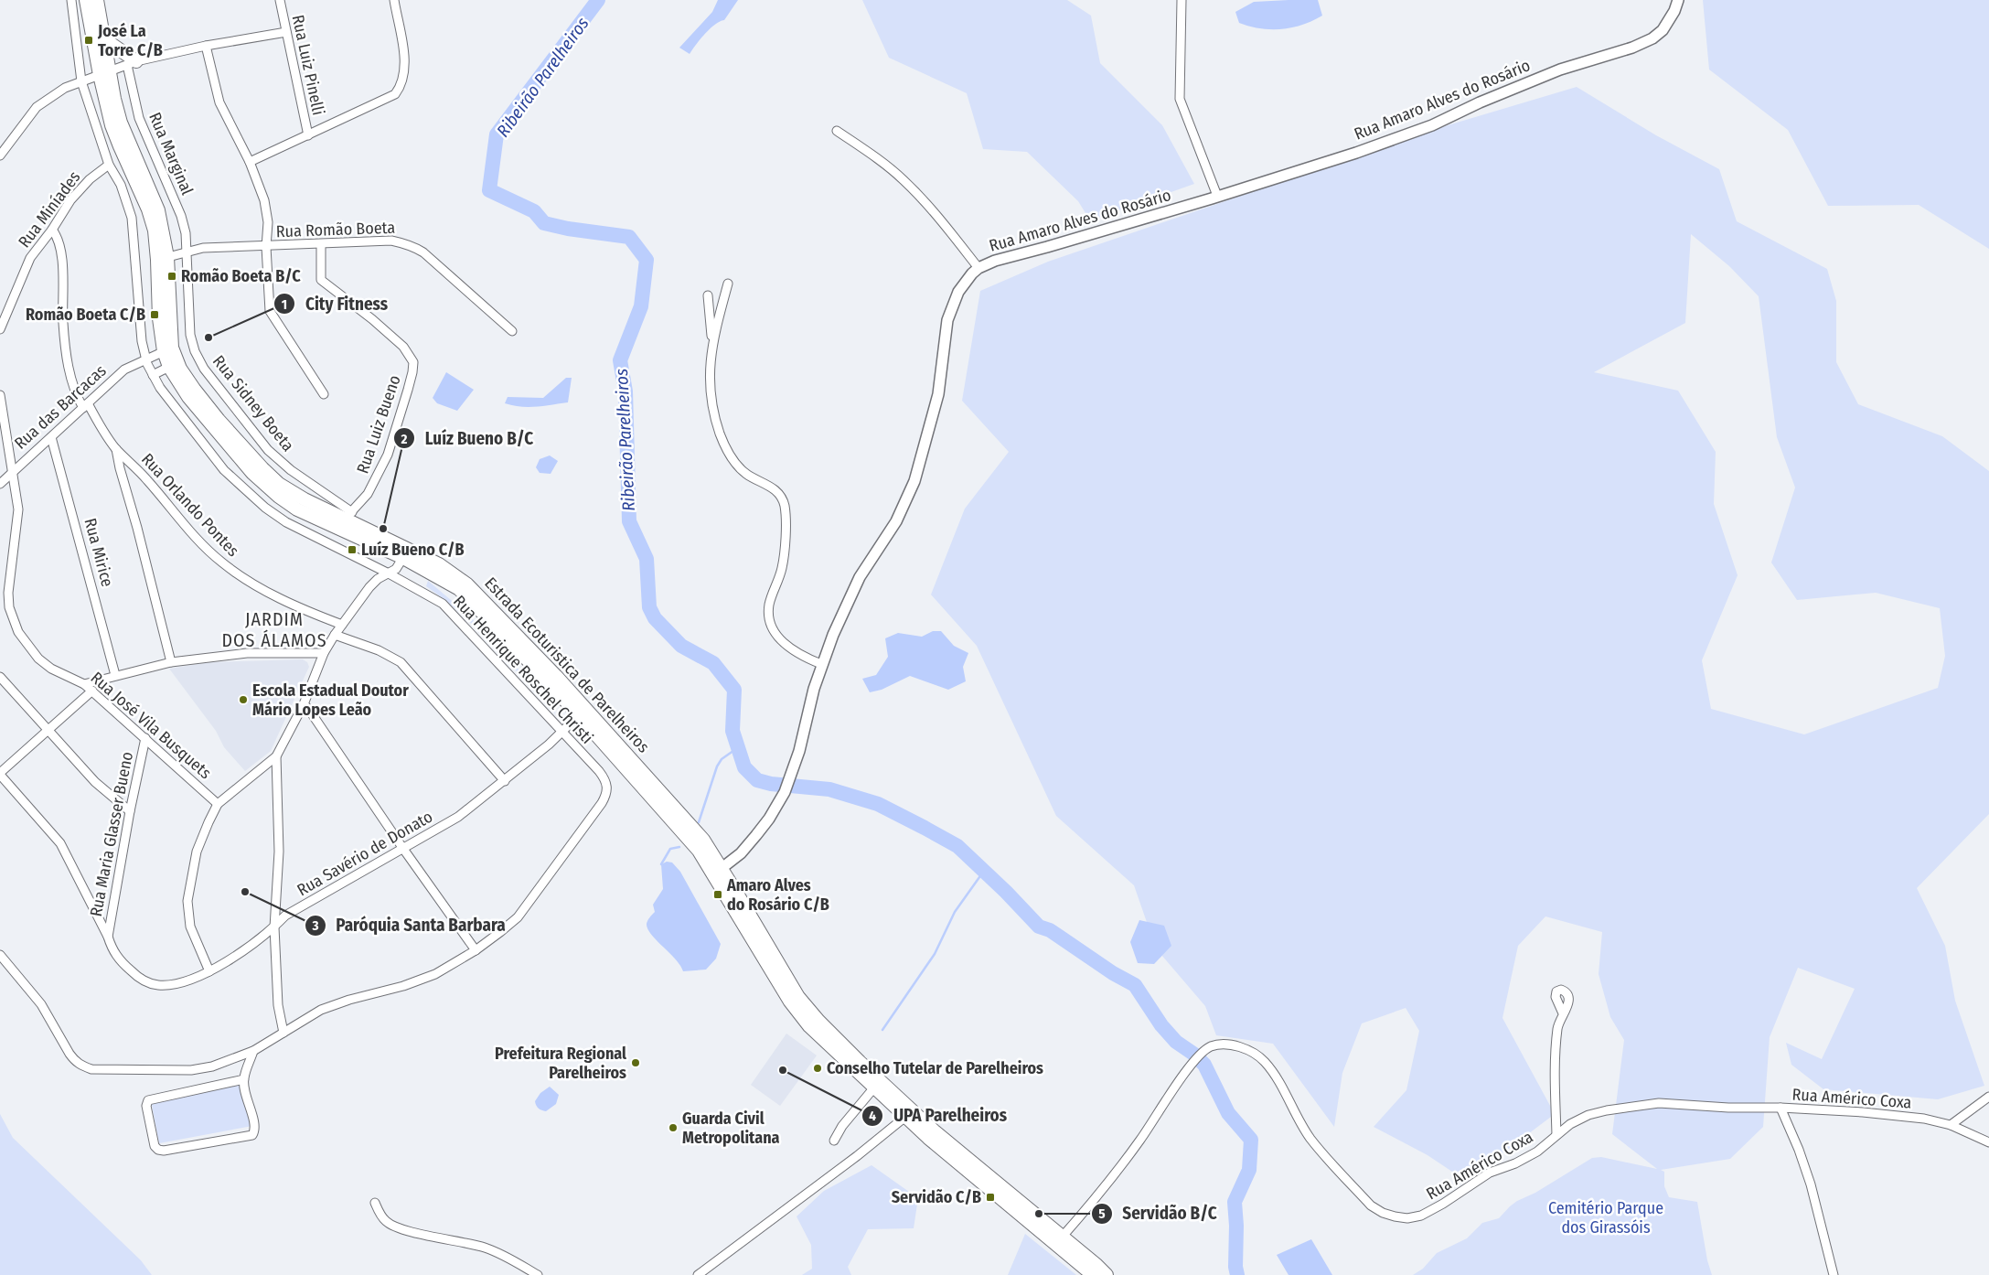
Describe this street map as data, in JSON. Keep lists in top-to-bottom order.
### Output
{
  "streets": {
    "main road": ["Estrada Ecoturistica de Parelheiros"],
    "street": [
      "Rua Luiz Pinelli",
      "Rua Amaro Alves do Rosário",
      "Rua Marginal",
      "Rua Miníades",
      "Rua Romão Boeta",
      "Rua Sidney Boeta",
      "Rua das Barcacas",
      "Rua Luiz Bueno",
      "Rua Orlando Pontes",
      "Rua Mirice",
      "Rua Henrique Roschel Christi",
      "Rua José Vila Busquets",
      "Rua Maria Glasser Bueno",
      "Rua Savério de Donato",
      "Rua Américo Coxa"
    ]
  },
  "crossings": [
    ["Rua Amaro Alves do Rosário", "Estrada Ecoturistica de Parelheiros"],
    ["Rua Marginal", "Rua Romão Boeta"],
    ["Rua Marginal", "Rua Sidney Boeta"],
    ["Rua Miníades", "Rua Orlando Pontes"],
    ["Rua Miníades", "Rua Henrique Roschel Christi"],
    ["Rua Romão Boeta", "Rua Sidney Boeta"],
    ["Rua Romão Boeta", "Rua Luiz Bueno"],
    ["Rua Romão Boeta", "Estrada Ecoturistica de Parelheiros"],
    ["Rua Sidney Boeta", "Rua Luiz Bueno"],
    ["Rua Sidney Boeta", "Estrada Ecoturistica de Parelheiros"],
    ["Rua das Barcacas", "Rua Orlando Pontes"],
    ["Rua das Barcacas", "Rua Mirice"],
    ["Rua das Barcacas", "Rua Henrique Roschel Christi"],
    ["Rua das Barcacas", "Rua José Vila Busquets"],
    ["Rua Luiz Bueno", "Estrada Ecoturistica de Parelheiros"],
    ["Estrada Ecoturistica de Parelheiros", "Rua Savério de Donato"],
    ["Estrada Ecoturistica de Parelheiros", "Rua Américo Coxa"],
    ["Rua Henrique Roschel Christi", "Rua Savério de Donato"],
    ["Rua José Vila Busquets", "Rua Maria Glasser Bueno"],
    ["Rua Maria Glasser Bueno", "Rua Savério de Donato"]
  ],
  "districts": ["JARDIM DOS ÁLAMOS"],
  "water": ["Ribeirão Parelheiros"],
  "parks": ["Cemitério Parque dos Girassóis"],
  "places": {
    "transit": [
      "José La Torre C/B",
      "Romão Boeta B/C",
      "Romão Boeta C/B",
      "Luíz Bueno C/B",
      "Amaro Alves do Rosário C/B",
      "Servidão C/B"
    ],
    "other": [
      "City Fitness",
      "Luíz Bueno B/C",
      "Escola Estadual Doutor Mário Lopes Leão",
      "Paróquia Santa Barbara",
      "Prefeitura Regional Parelheiros",
      "Conselho Tutelar de Parelheiros",
      "UPA Parelheiros",
      "Guarda Civil Metropolitana",
      "Servidão B/C"
    ]
  }
}
